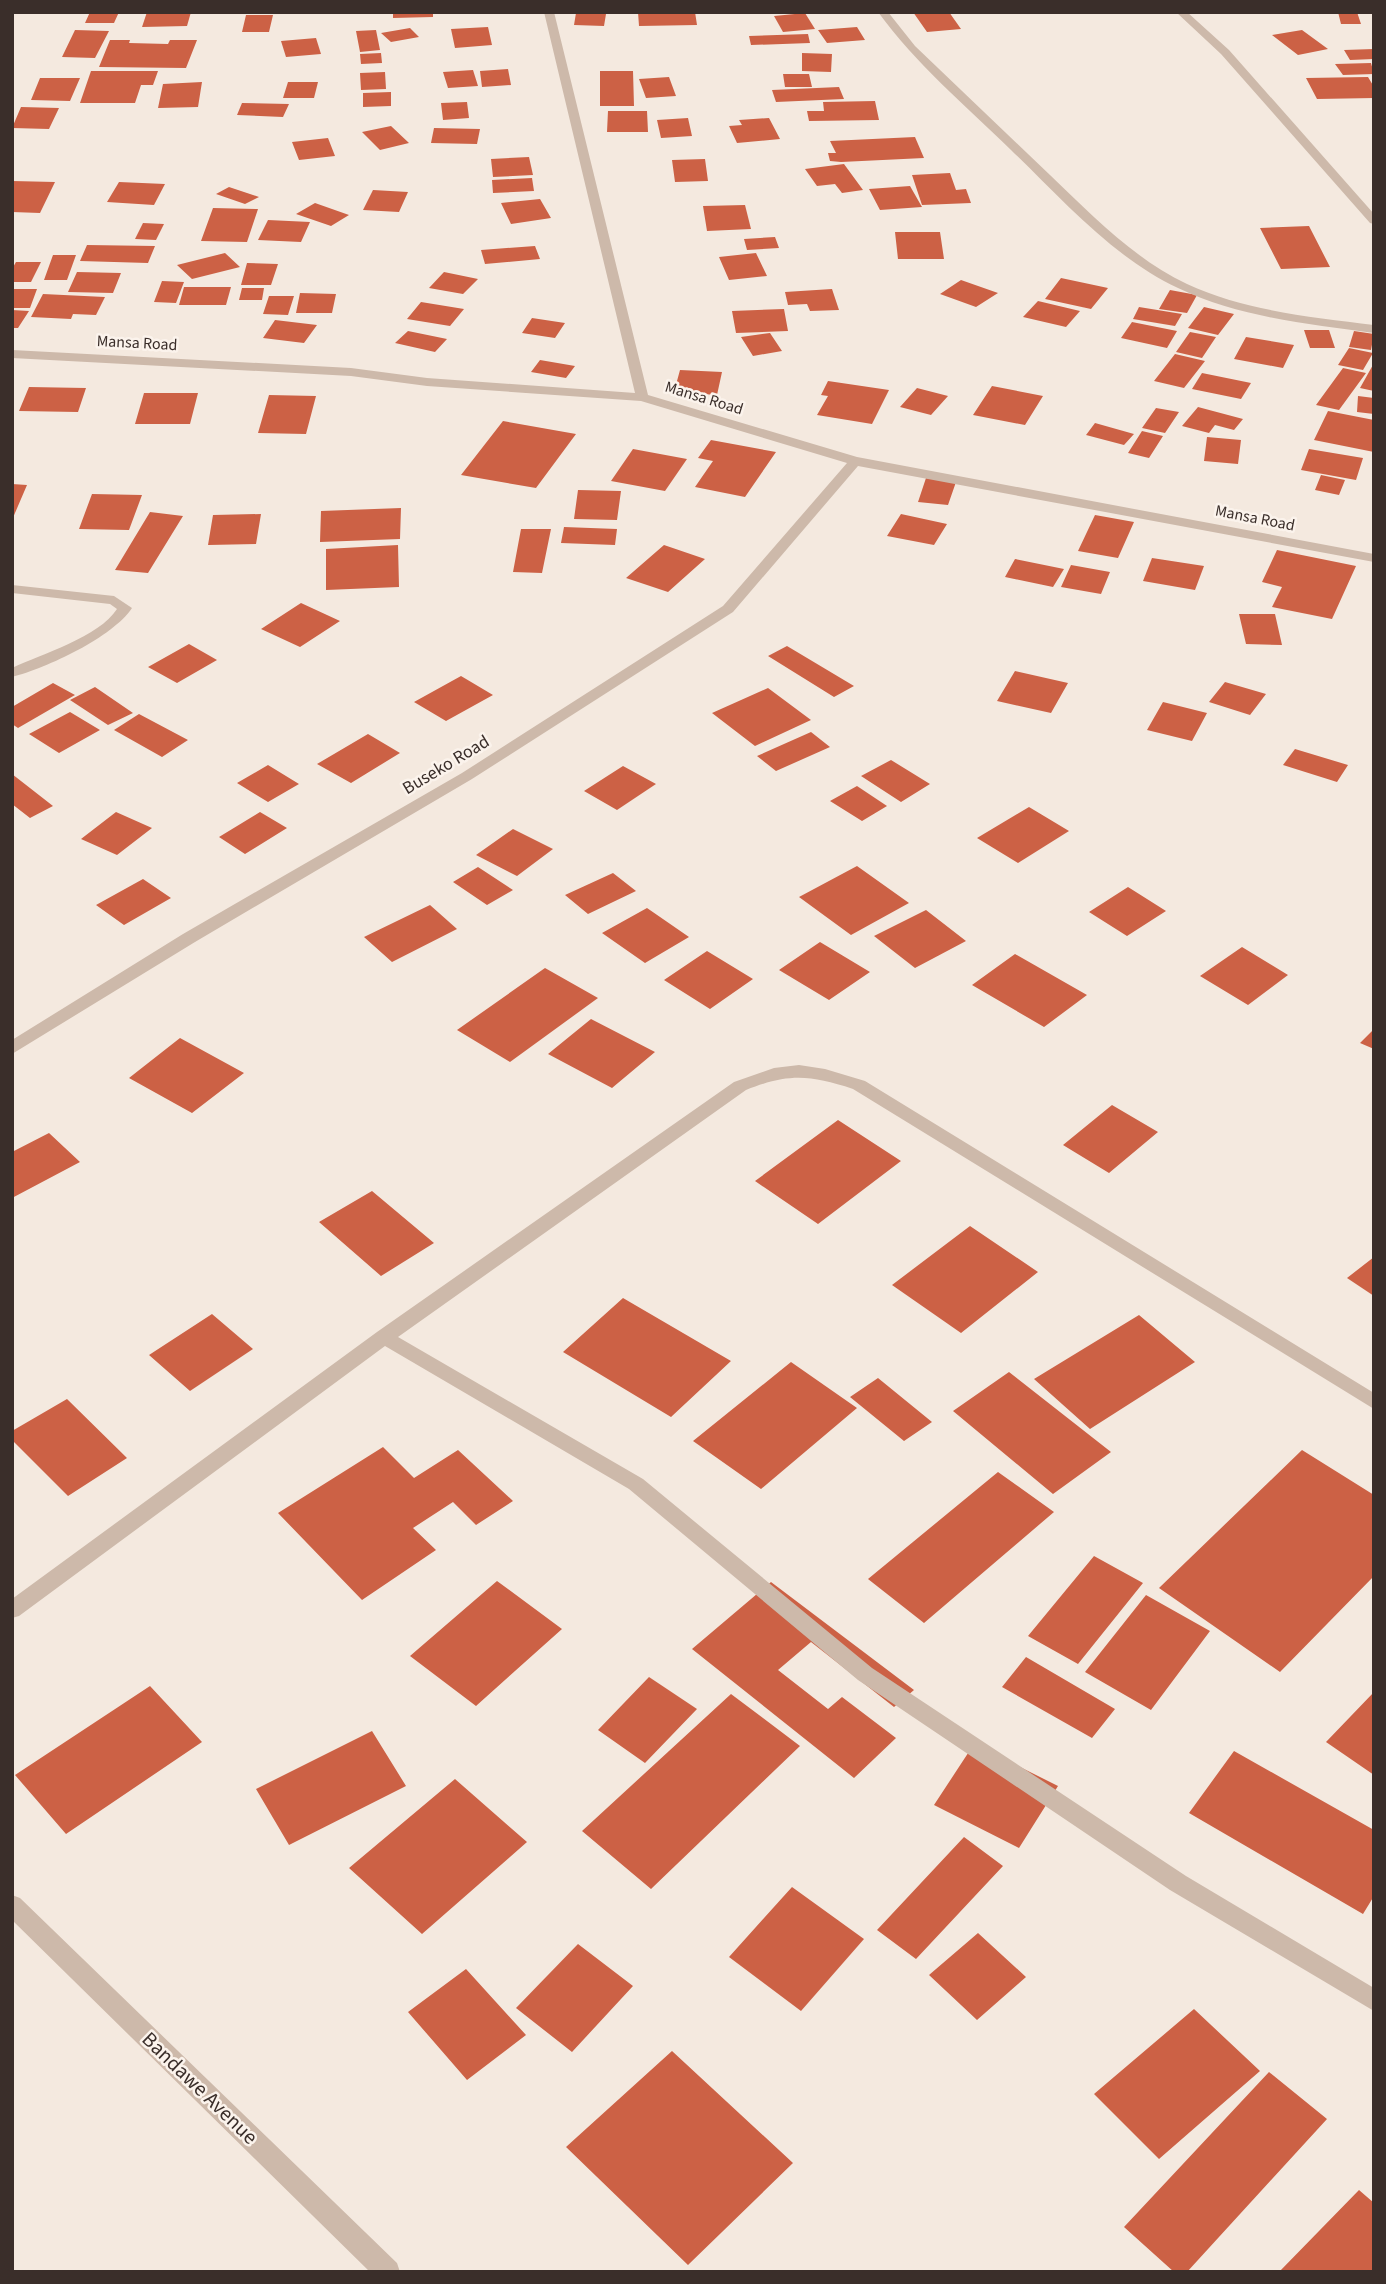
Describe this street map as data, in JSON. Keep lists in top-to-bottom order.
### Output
{
  "streets": {
    "street": ["Mansa Road", "Buseko Road", "Bandawe Avenue"]
  },
  "crossings": [
    ["Mansa Road", "Buseko Road"]
  ]
}
